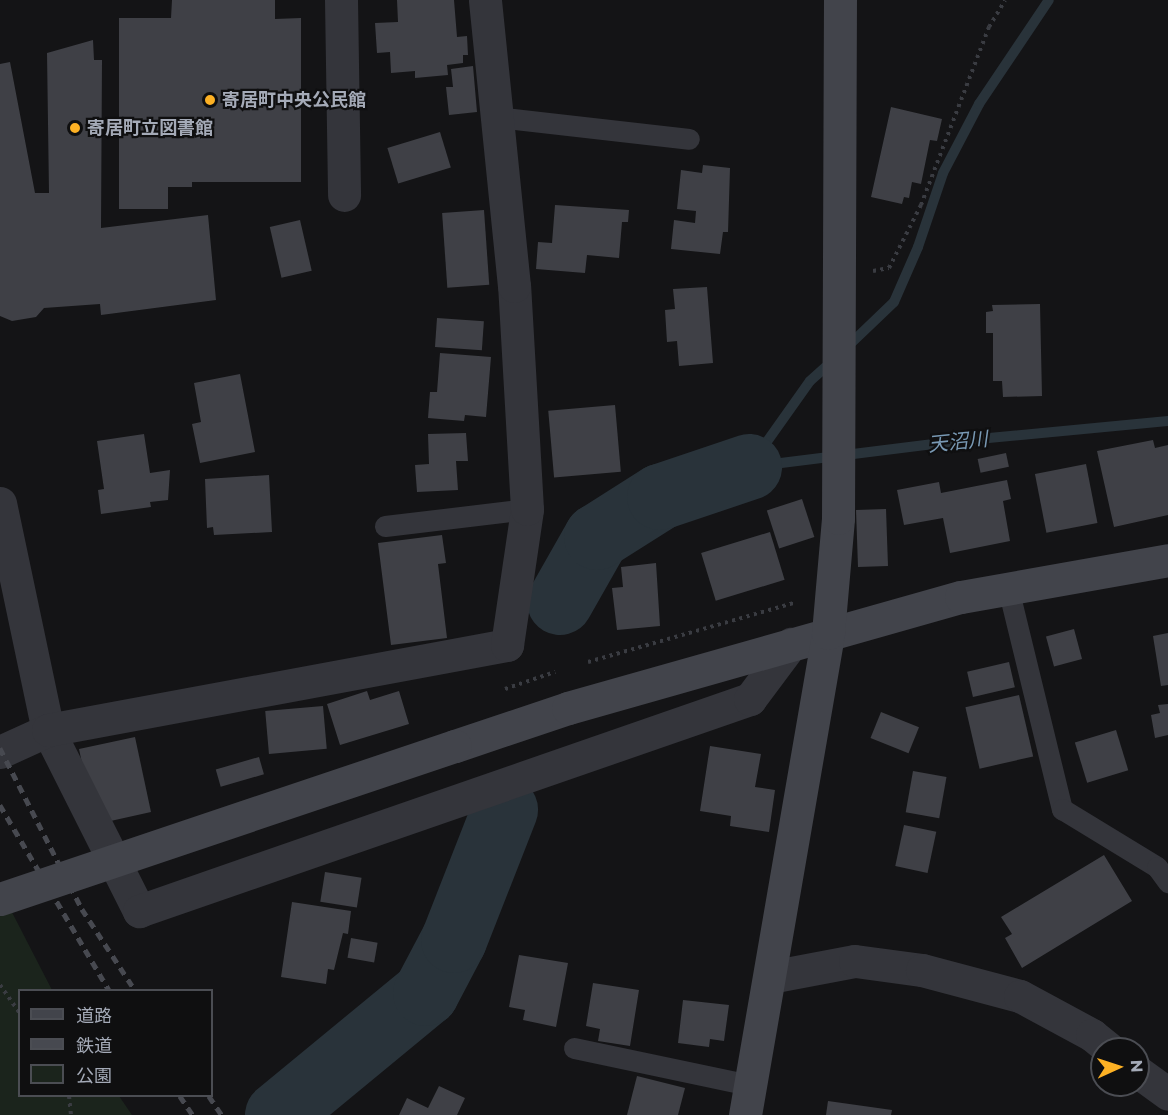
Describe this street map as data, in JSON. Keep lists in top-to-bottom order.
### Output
{
  "water": ["天沼川"],
  "places": ["寄居町中央公民館", "寄居町立図書館"],
  "legend": ["道路", "鉄道", "公園"],
  "north": "right"
}
